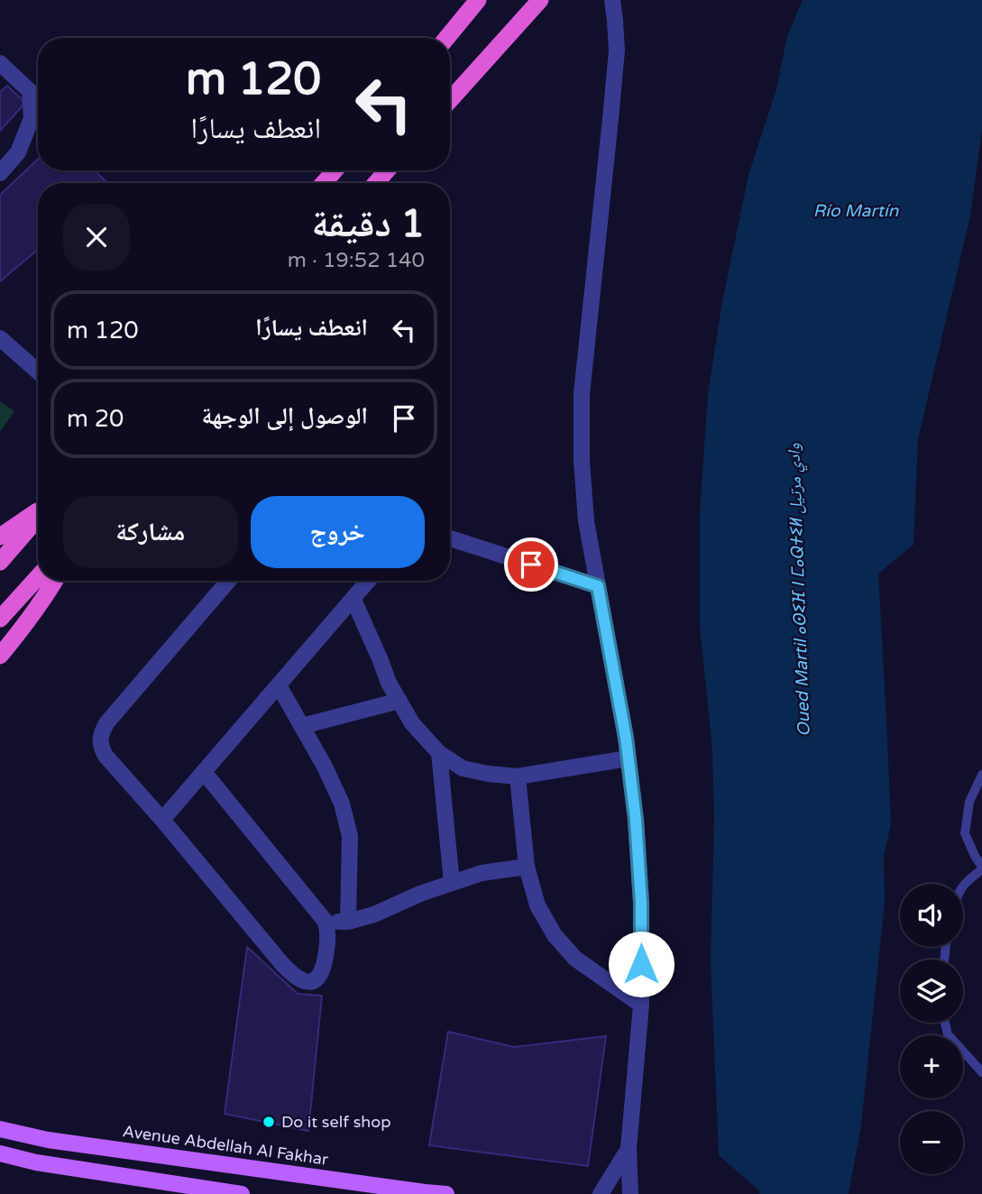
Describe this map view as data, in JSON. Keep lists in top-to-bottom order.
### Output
{
  "streets": {
    "main road": ["Avenue Abdellah Al Fakhar"]
  },
  "water": ["Río Martín", "Oued Martil ⴰⵙⵉⴼ ⵏ ⵎⴰⵕⵜⵉⵍ وادي مرتيل"],
  "places": ["Do it self shop"],
  "page": {
    "turn": ["120 m", "انعطف يسارًا"],
    "heading": ["1 دقيقة", "140 m · 19:52"],
    "list": [
      {
        "name": "انعطف يسارًا",
        "value": "120 m"
      },
      {
        "name": "الوصول إلى الوجهة",
        "value": "20 m"
      }
    ],
    "buttons": ["خروج", "مشاركة"],
    "map_buttons": ["+", "−"]
  }
}
